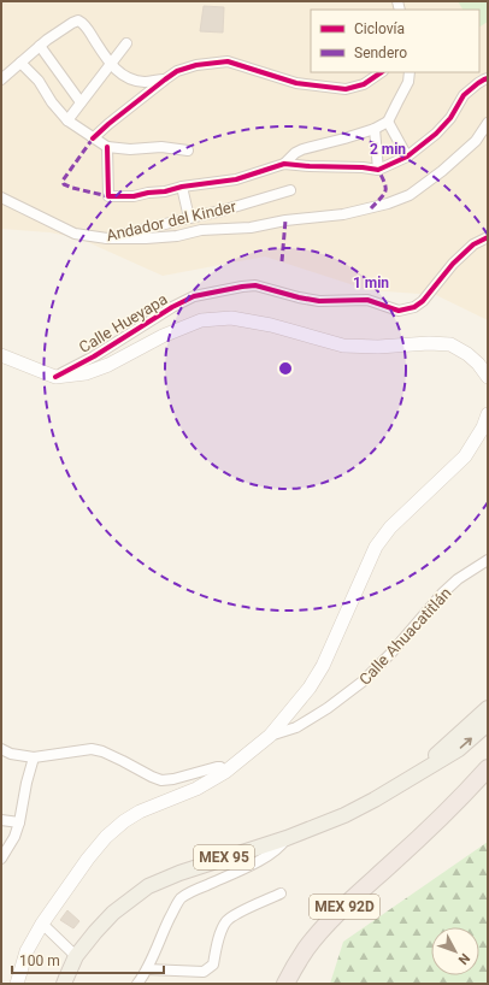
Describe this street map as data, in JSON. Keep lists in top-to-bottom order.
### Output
{
  "streets": {
    "highway": ["MEX 92D"],
    "main road": ["MEX 95"],
    "street": ["Andador del Kinder", "Calle Hueyapa", "Calle Ahuacatitlán"]
  },
  "legend": ["Ciclovía", "Sendero"],
  "scale_bar": "100 m",
  "north": "bottom right",
  "rings": ["2 min", "1 min"]
}
